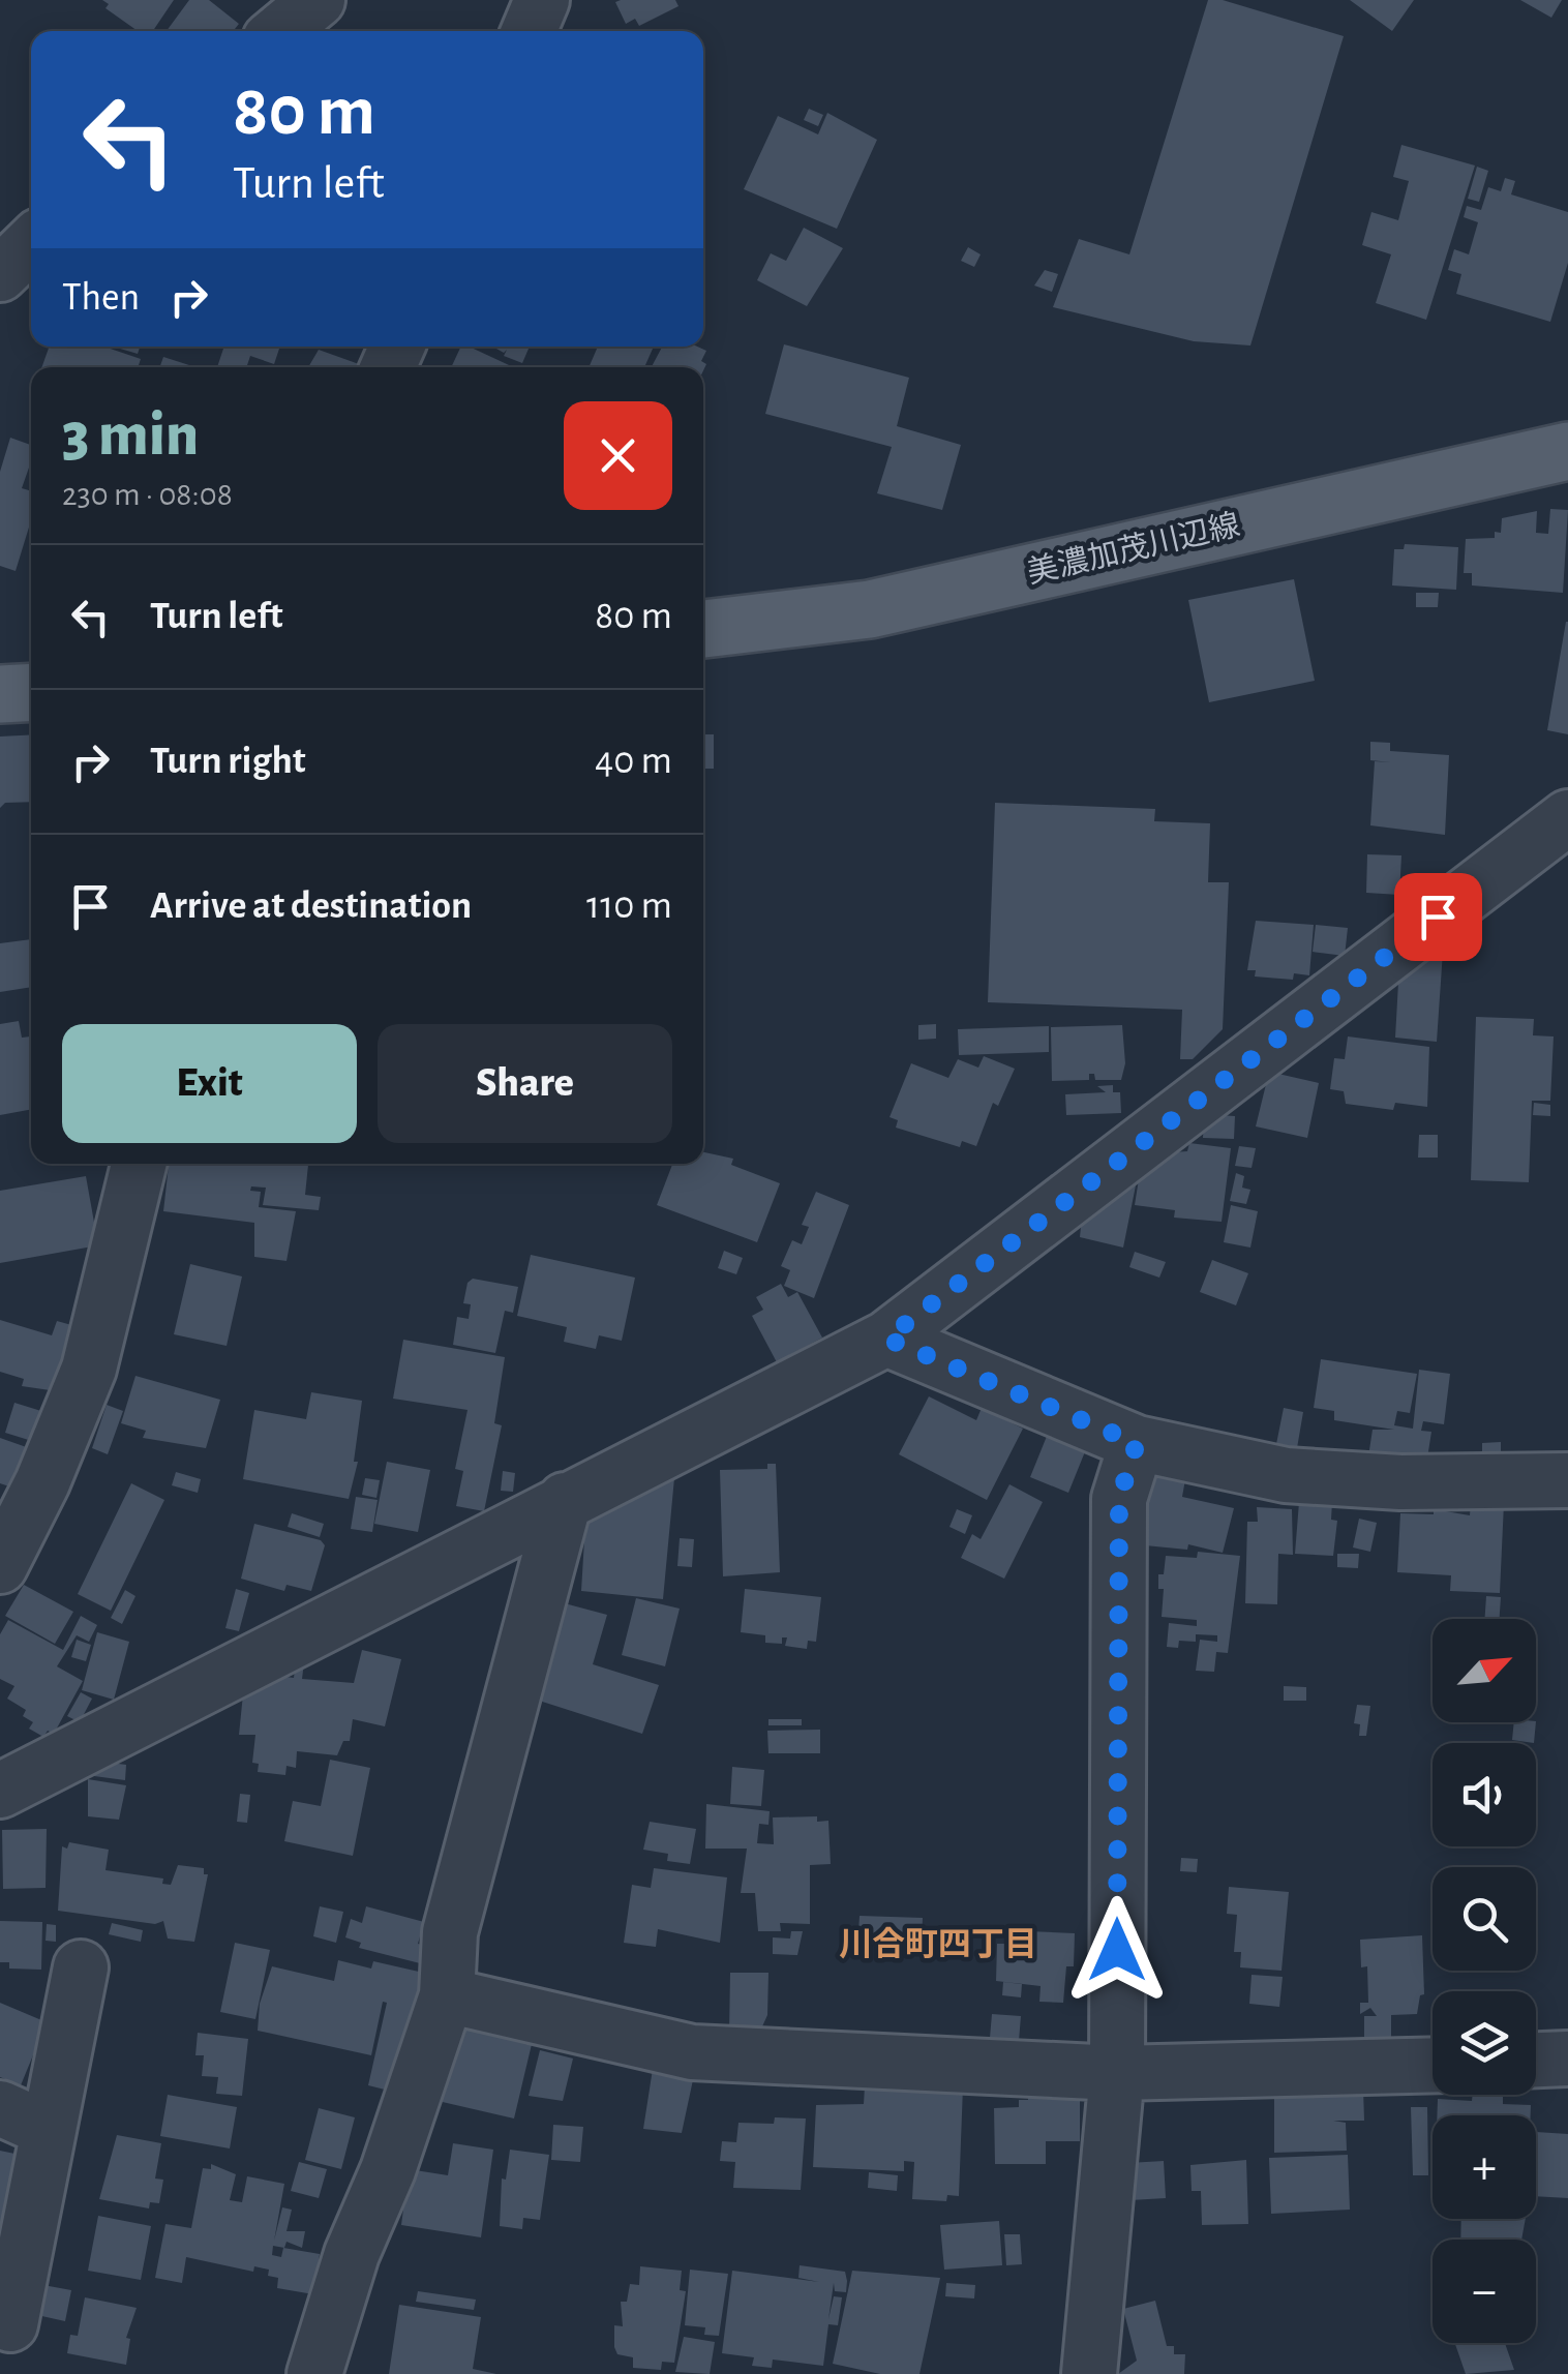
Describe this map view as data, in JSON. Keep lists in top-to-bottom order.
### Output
{
  "streets": {
    "main road": ["美濃加茂川辺線"]
  },
  "districts": ["川合町四丁目"],
  "north": "top right",
  "page": {
    "turn": ["80 m", "Turn left"],
    "then": "Then",
    "heading": ["3 min", "230 m · 08:08"],
    "list": [
      {
        "name": "Turn left",
        "value": "80 m"
      },
      {
        "name": "Turn right",
        "value": "40 m"
      },
      {
        "name": "Arrive at destination",
        "value": "110 m"
      }
    ],
    "buttons": ["Exit", "Share"],
    "map_buttons": ["+", "−"]
  }
}
